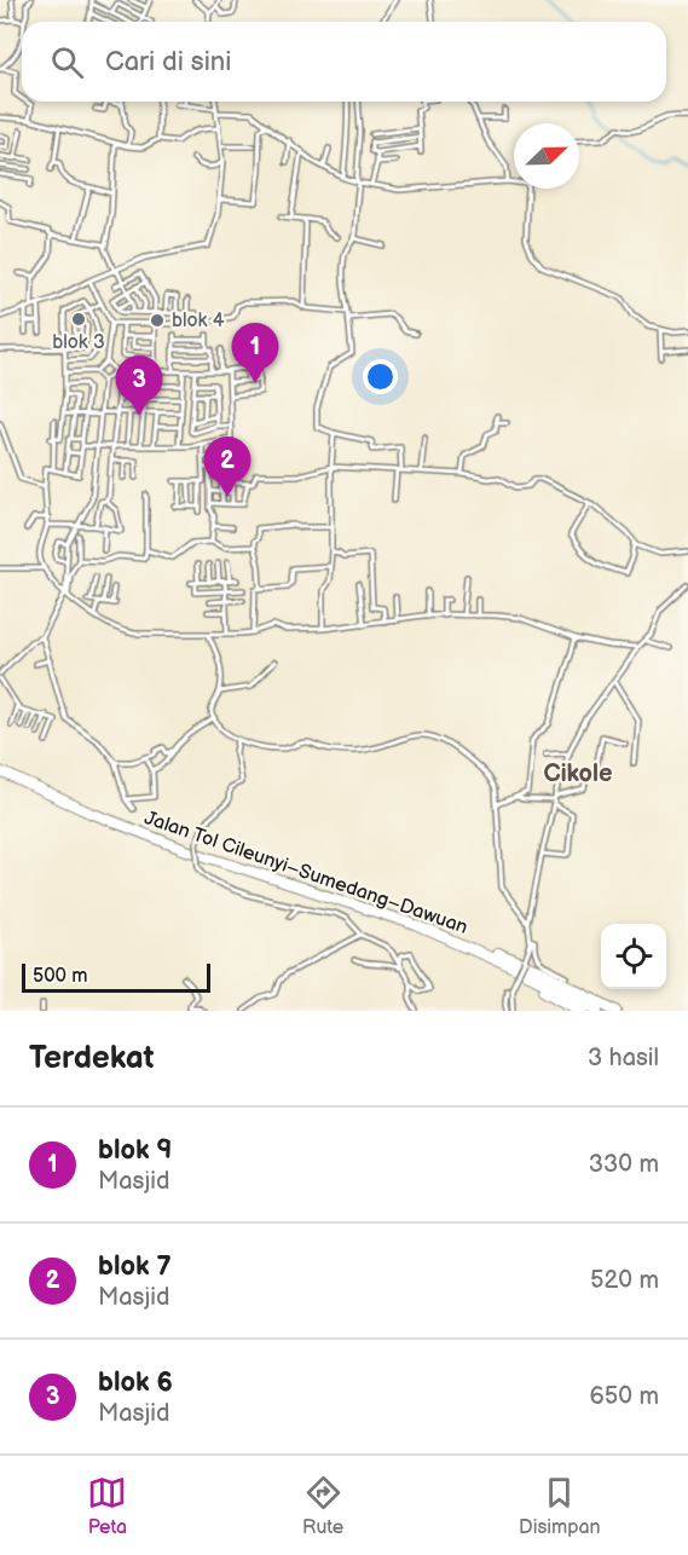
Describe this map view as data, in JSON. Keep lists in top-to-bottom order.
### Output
{
  "streets": {
    "highway": ["Jalan Tol Cileunyi–Sumedang–Dawuan"]
  },
  "districts": ["Cikole"],
  "places": ["blok 3", "blok 4"],
  "scale_bar": "500 m",
  "north": "top right",
  "page": {
    "search": "Cari di sini",
    "pins": ["1", "3", "2"],
    "scale": "500 m",
    "heading": ["Terdekat", "3 hasil"],
    "list": [
      {
        "mark": "1",
        "name": "blok 9",
        "note": "Masjid",
        "value": "330 m"
      },
      {
        "mark": "2",
        "name": "blok 7",
        "note": "Masjid",
        "value": "520 m"
      },
      {
        "mark": "3",
        "name": "blok 6",
        "note": "Masjid",
        "value": "650 m"
      }
    ],
    "nav": ["Peta", "Rute", "Disimpan"]
  }
}
